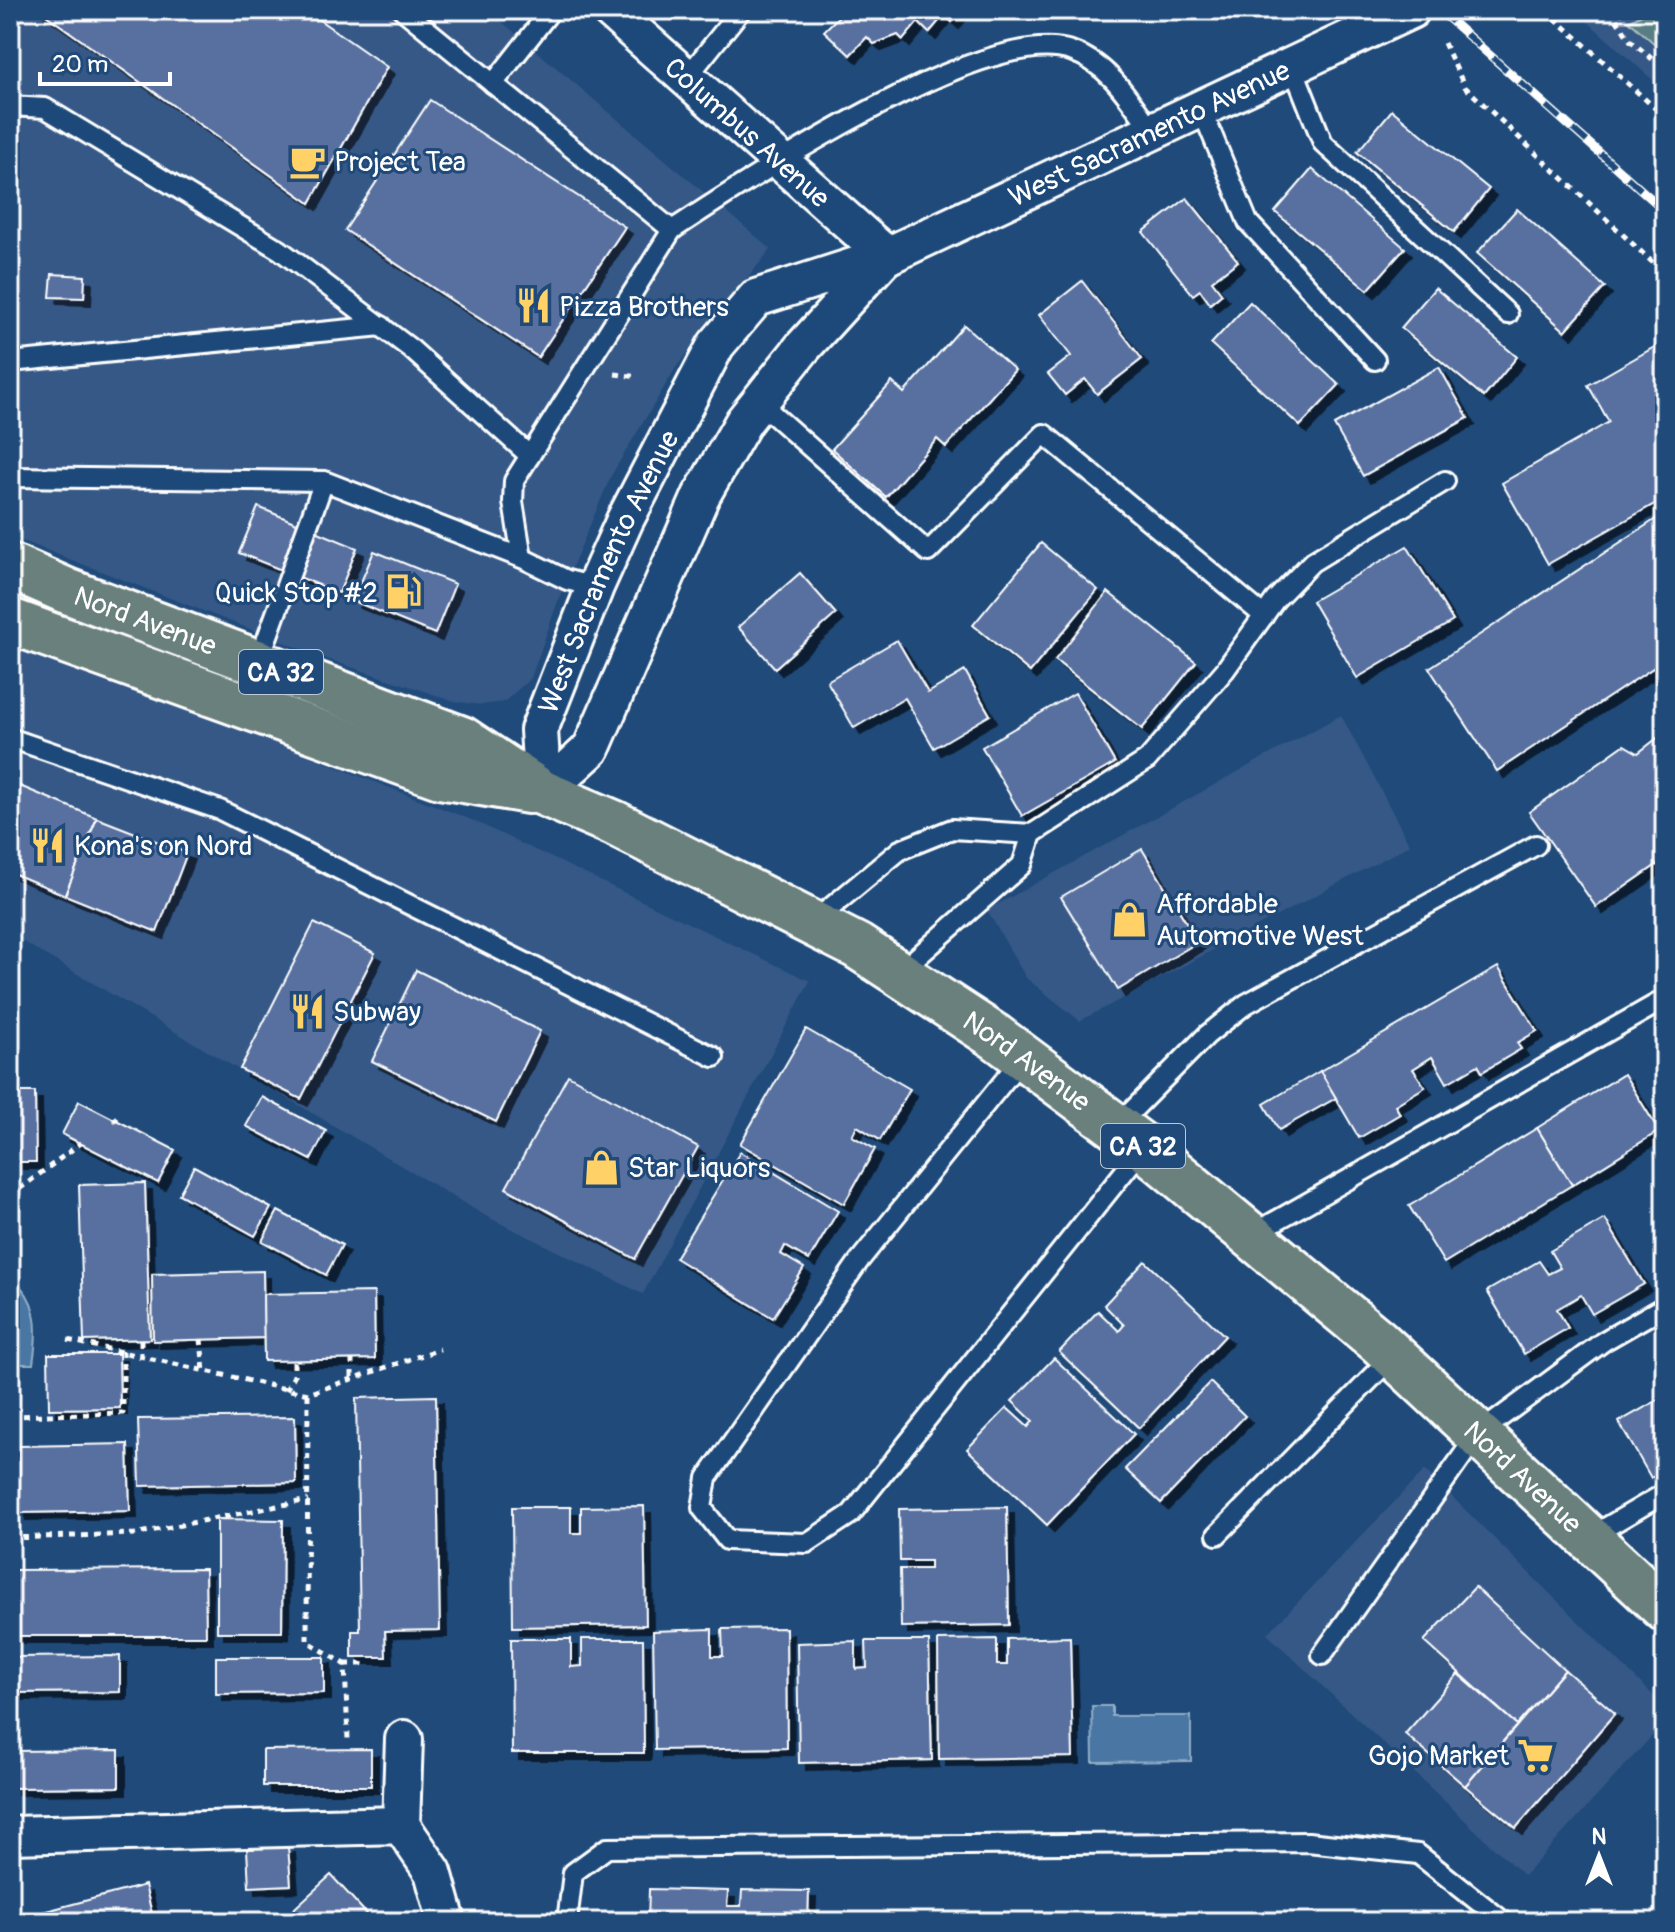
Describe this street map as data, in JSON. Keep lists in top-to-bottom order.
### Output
{
  "streets": {
    "main road": ["Nord Avenue", "CA 32"],
    "street": ["Columbus Avenue", "West Sacramento Avenue"]
  },
  "crossings": [
    ["Columbus Avenue", "West Sacramento Avenue"],
    ["West Sacramento Avenue", "Nord Avenue"]
  ],
  "places": {
    "cafe": ["Project Tea"],
    "restaurant": ["Pizza Brothers", "Kona's on Nord", "Subway"],
    "fuel station": ["Quick Stop #2"],
    "shop": ["Affordable Automotive West", "Star Liquors"],
    "supermarket": ["Gojo Market"]
  },
  "scale_bar": "20 m",
  "north": "top"
}
